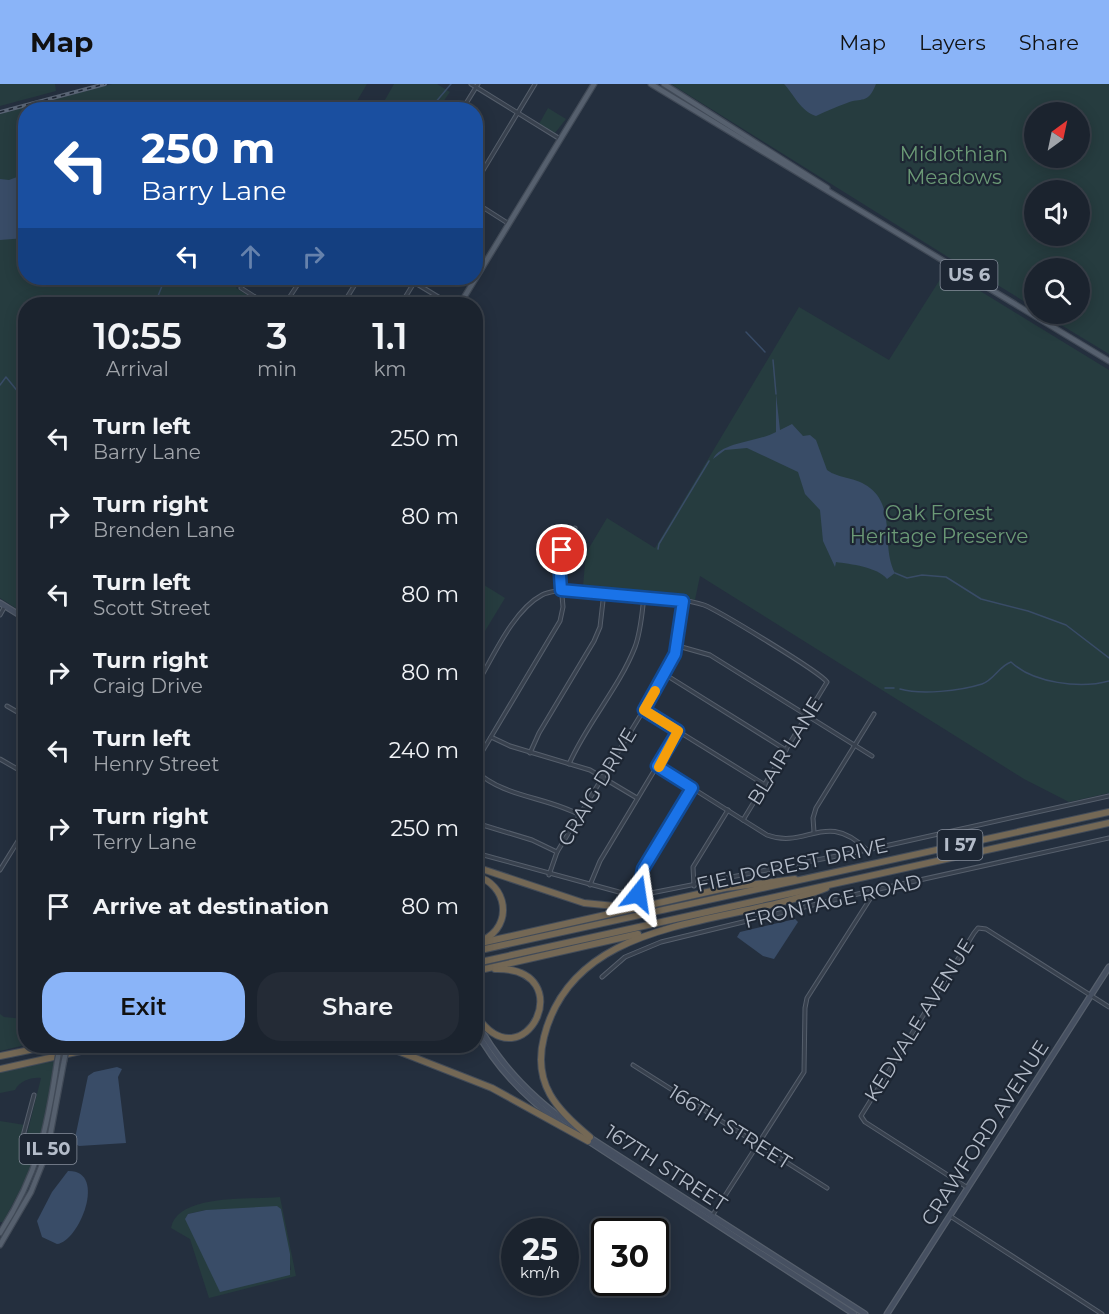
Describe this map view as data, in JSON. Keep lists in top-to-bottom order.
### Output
{
  "streets": {
    "highway": ["I 57"],
    "main road": [
      "US 6",
      "CRAWFORD AVENUE",
      "IL 50",
      "167TH STREET"
    ],
    "street": [
      "BLAIR LANE",
      "CRAIG DRIVE",
      "FIELDCREST DRIVE",
      "FRONTAGE ROAD",
      "KEDVALE AVENUE",
      "166TH STREET"
    ]
  },
  "crossings": [
    ["BLAIR LANE", "CRAIG DRIVE"],
    ["CRAIG DRIVE", "FIELDCREST DRIVE"],
    ["KEDVALE AVENUE", "CRAWFORD AVENUE"]
  ],
  "parks": ["Midlothian Meadows", "Oak Forest Heritage Preserve"],
  "north": "top right",
  "page": {
    "header": "Map",
    "nav": ["Map", "Layers", "Share"],
    "turn": ["250 m", "Barry Lane"],
    "eta": [
      "10:55",
      "Arrival",
      "3",
      "min",
      "1.1",
      "km"
    ],
    "list": [
      {
        "name": "Turn left",
        "note": "Barry Lane",
        "value": "250 m"
      },
      {
        "name": "Turn right",
        "note": "Brenden Lane",
        "value": "80 m"
      },
      {
        "name": "Turn left",
        "note": "Scott Street",
        "value": "80 m"
      },
      {
        "name": "Turn right",
        "note": "Craig Drive",
        "value": "80 m"
      },
      {
        "name": "Turn left",
        "note": "Henry Street",
        "value": "240 m"
      },
      {
        "name": "Turn right",
        "note": "Terry Lane",
        "value": "250 m"
      },
      {
        "name": "Arrive at destination",
        "value": "80 m"
      }
    ],
    "buttons": ["Exit", "Share"],
    "speed": "25 km/h",
    "limit": "30"
  }
}
